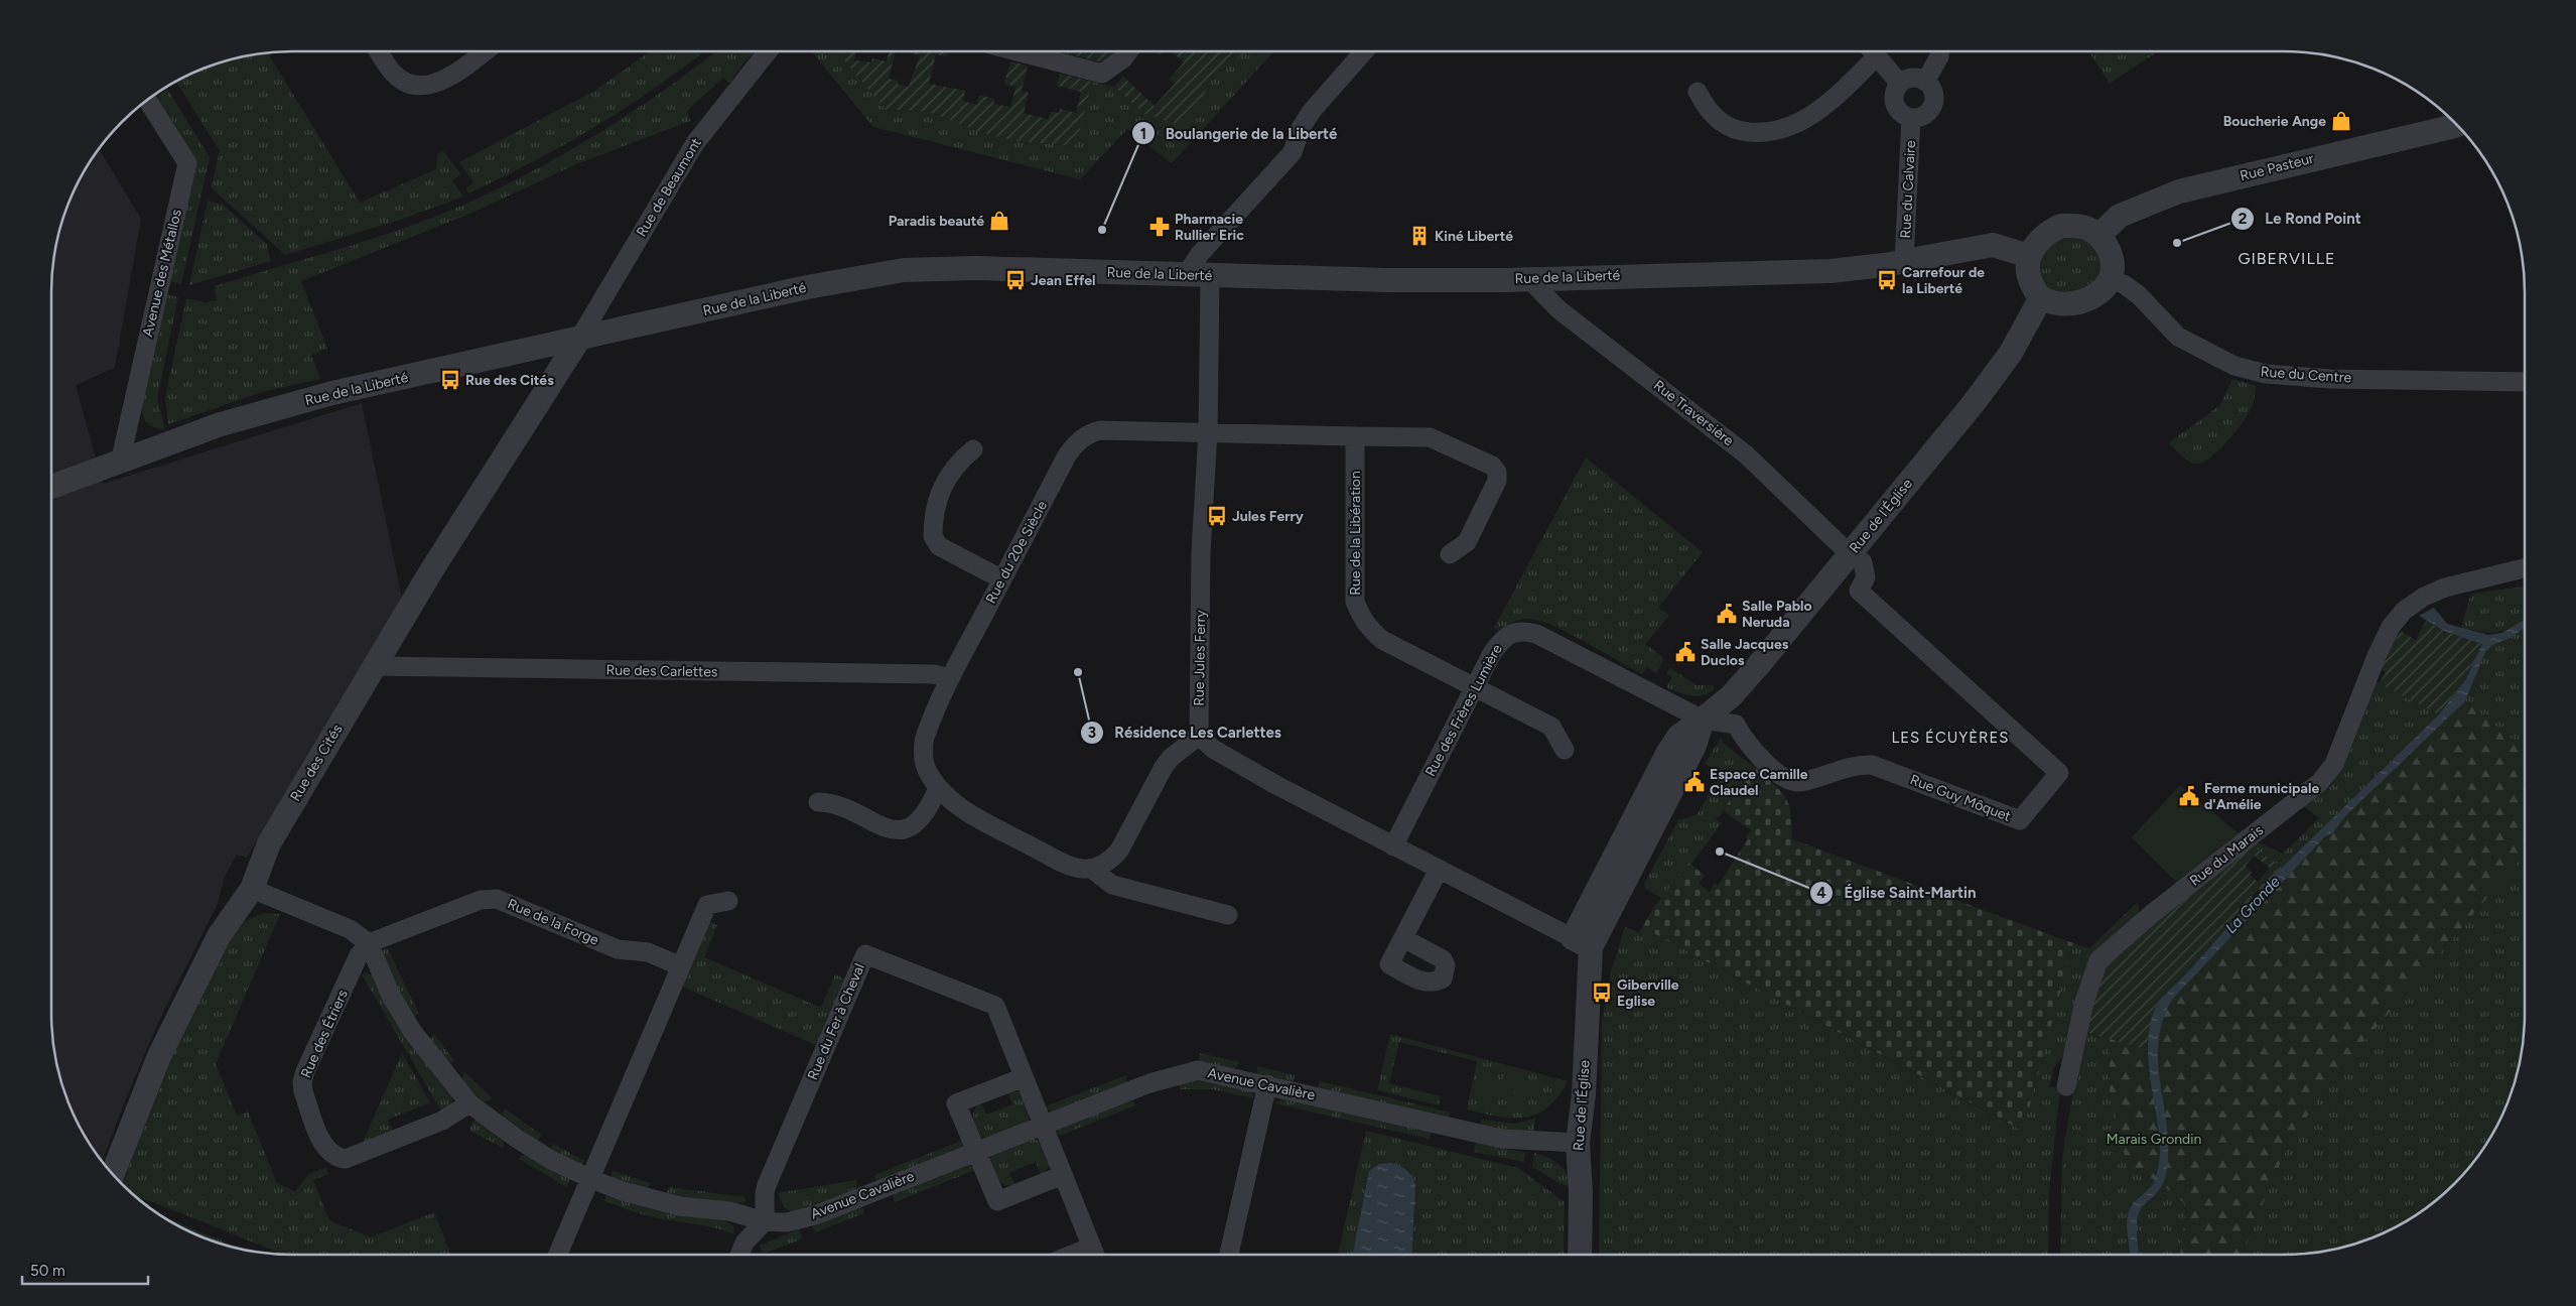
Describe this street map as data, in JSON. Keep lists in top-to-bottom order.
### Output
{
  "streets": {
    "street": [
      "Rue Pasteur",
      "Rue de Beaumont",
      "Rue du Calvaire",
      "Avenue des Métallos",
      "Rue de la Liberté",
      "Rue du Centre",
      "Rue Traversière",
      "Rue de l'Église",
      "Rue de la Libération",
      "Rue du 20e Siècle",
      "Rue Jules Ferry",
      "Rue des Carlettes",
      "Rue des Frères Lumière",
      "Rue des Cités",
      "Rue Guy Môquet",
      "Rue du Marais",
      "Rue de la Forge",
      "Rue du Fer à Cheval",
      "Rue des Étriers",
      "Avenue Cavalière"
    ]
  },
  "crossings": [
    ["Rue Pasteur", "Rue de la Liberté"],
    ["Rue Pasteur", "Rue du Centre"],
    ["Rue Pasteur", "Rue de l'Église"],
    ["Rue de Beaumont", "Rue de la Liberté"],
    ["Rue de Beaumont", "Rue des Cités"],
    ["Rue du Calvaire", "Rue de la Liberté"],
    ["Avenue des Métallos", "Rue de la Liberté"],
    ["Rue de la Liberté", "Rue du Centre"],
    ["Rue de la Liberté", "Rue Traversière"],
    ["Rue de la Liberté", "Rue de l'Église"],
    ["Rue de la Liberté", "Rue Jules Ferry"],
    ["Rue de la Liberté", "Rue des Cités"],
    ["Rue du Centre", "Rue de l'Église"],
    ["Rue Traversière", "Rue de l'Église"],
    ["Rue Traversière", "Rue Guy Môquet"],
    ["Rue de l'Église", "Rue des Frères Lumière"],
    ["Rue de l'Église", "Rue Guy Môquet"],
    ["Rue de l'Église", "Avenue Cavalière"],
    ["Rue de la Libération", "Rue des Frères Lumière"],
    ["Rue du 20e Siècle", "Rue Jules Ferry"],
    ["Rue du 20e Siècle", "Rue des Carlettes"],
    ["Rue des Carlettes", "Rue des Cités"],
    ["Rue des Frères Lumière", "Rue Guy Môquet"],
    ["Rue de la Forge", "Rue des Étriers"],
    ["Rue de la Forge", "Avenue Cavalière"],
    ["Rue du Fer à Cheval", "Avenue Cavalière"],
    ["Rue des Étriers", "Avenue Cavalière"]
  ],
  "districts": ["GIBERVILLE", "LES ÉCUYÈRES"],
  "water": ["La Gronde"],
  "parks": ["Marais Grondin"],
  "places": {
    "shop": ["Boucherie Ange", "Paradis beauté"],
    "pharmacy": ["Pharmacie Rullier Eric"],
    "other": [
      "Boulangerie de la Liberté",
      "Le Rond Point",
      "Résidence Les Carlettes",
      "Église Saint-Martin"
    ],
    "building": ["Kiné Liberté"],
    "bus stop": [
      "Jean Effel",
      "Carrefour de la Liberté",
      "Rue des Cités",
      "Jules Ferry",
      "Giberville Eglise"
    ],
    "public building": [
      "Salle Pablo Neruda",
      "Salle Jacques Duclos",
      "Espace Camille Claudel",
      "Ferme municipale d'Amélie"
    ]
  },
  "scale_bar": "50 m"
}
